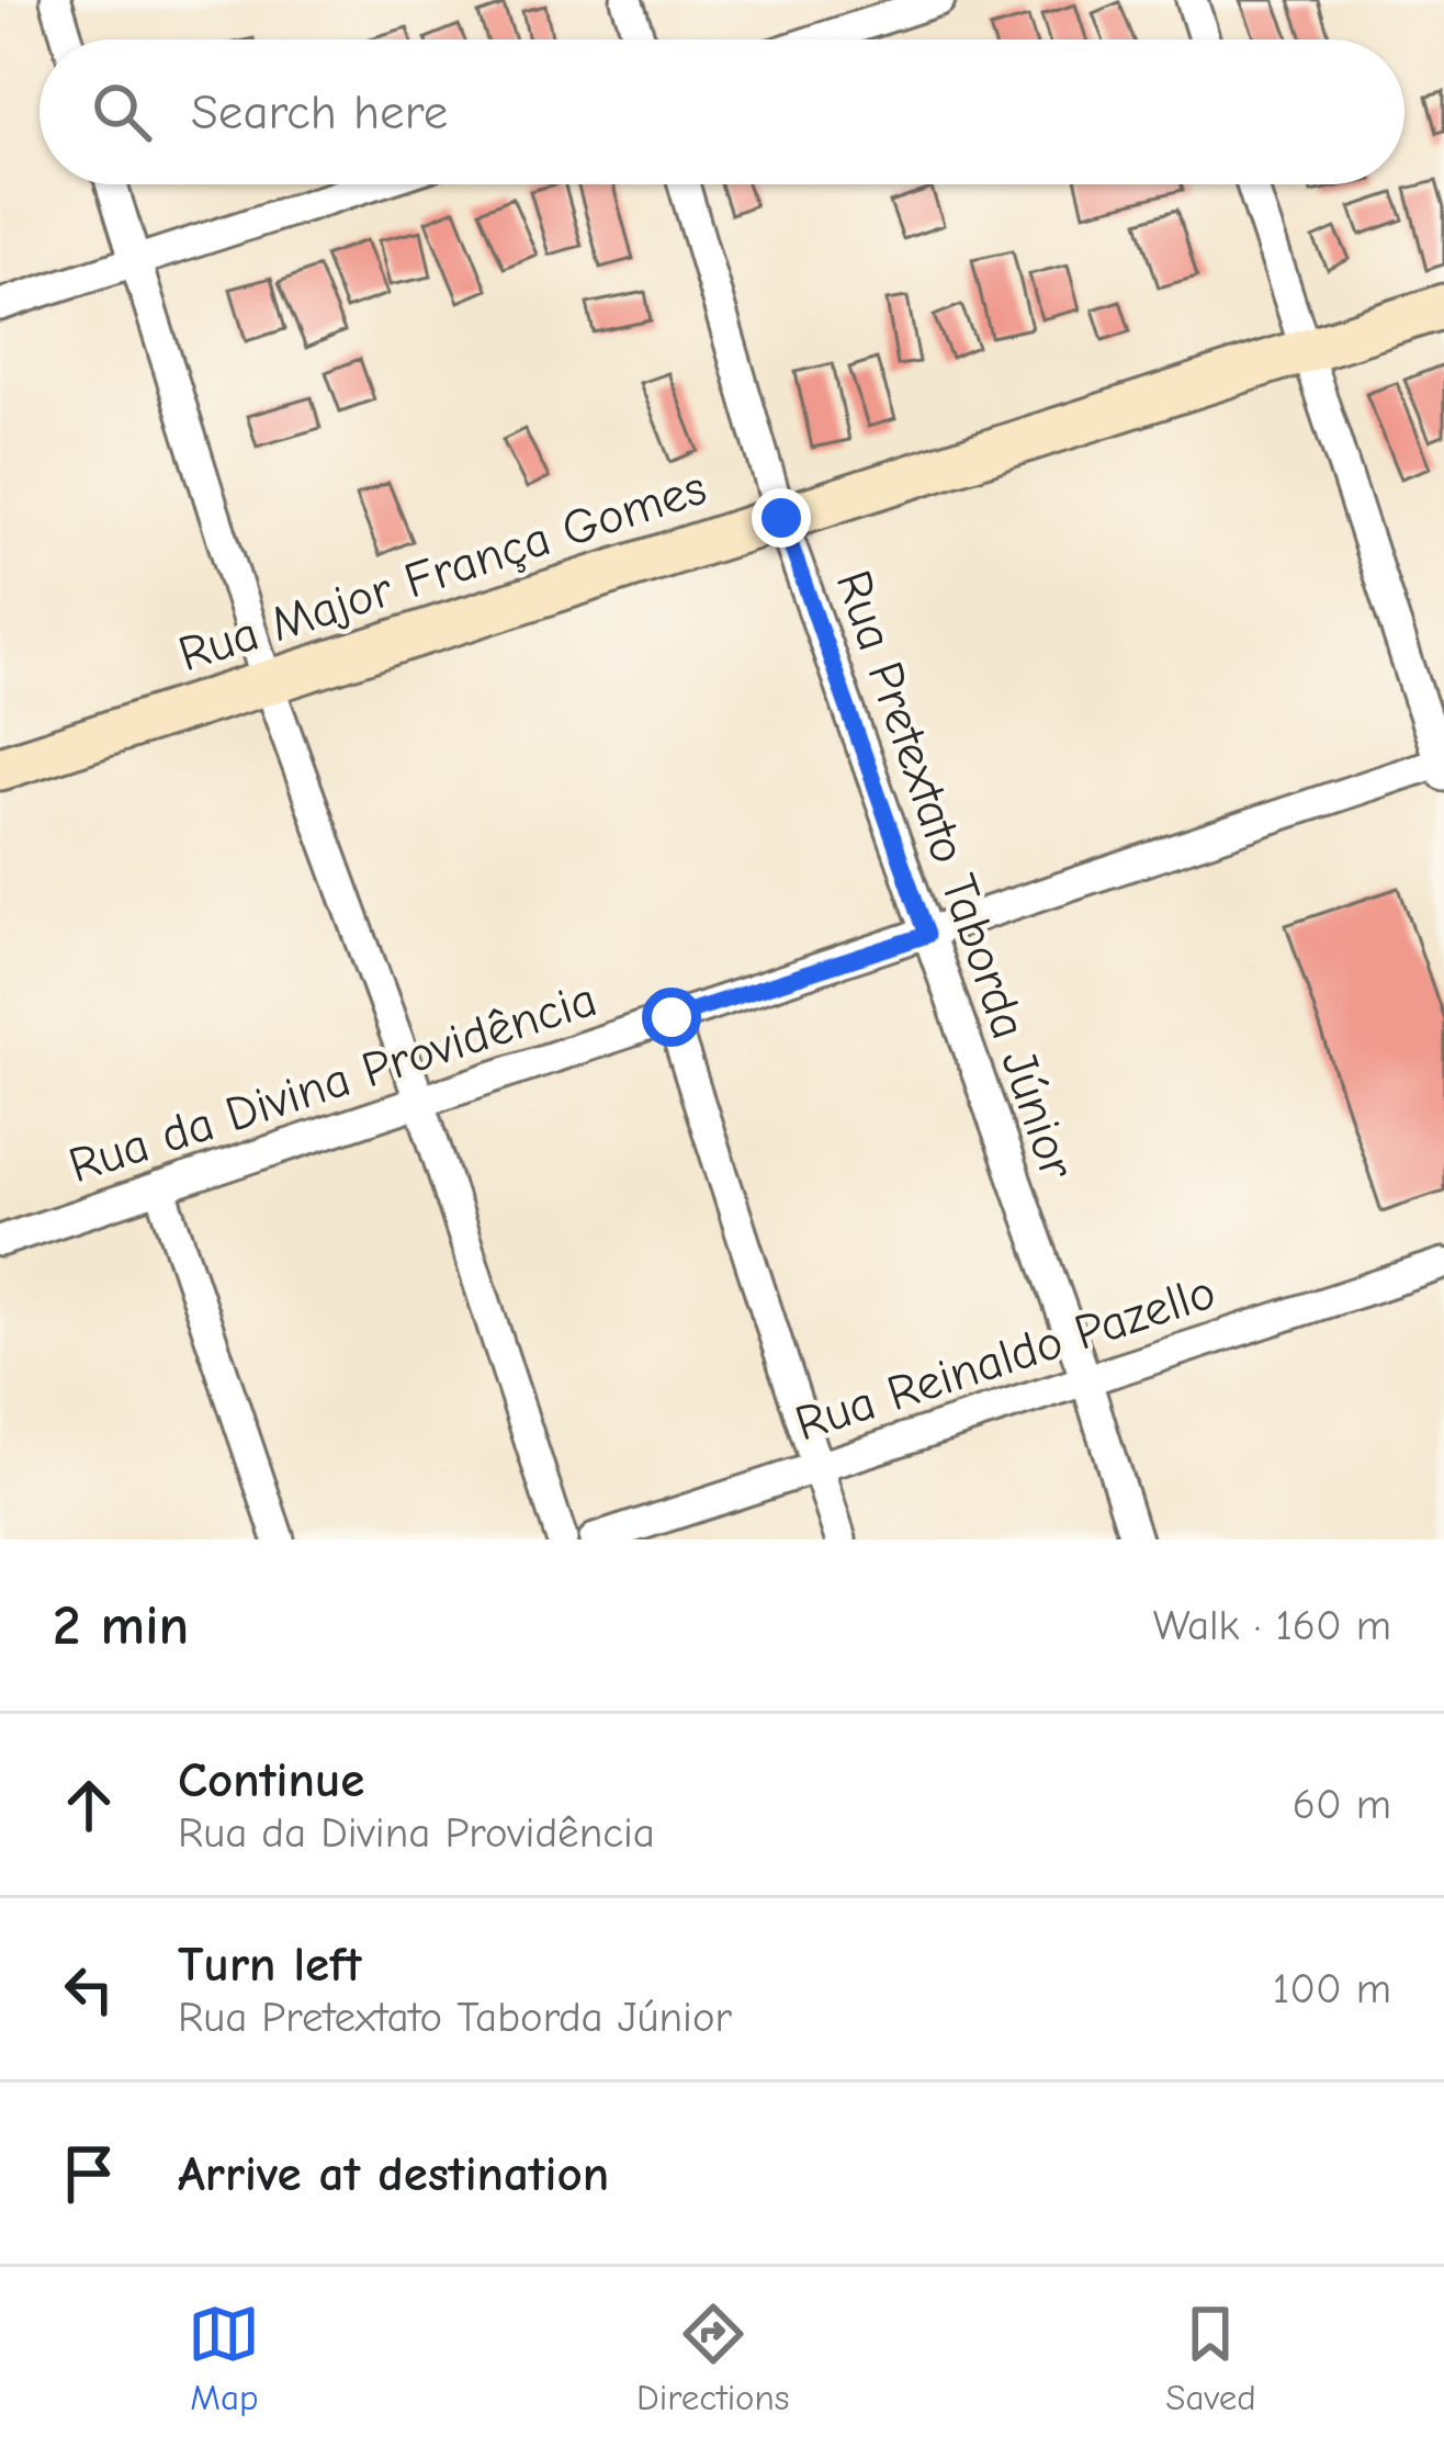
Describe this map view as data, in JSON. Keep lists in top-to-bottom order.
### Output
{
  "streets": {
    "main road": ["Rua Major França Gomes"],
    "street": ["Rua Pretextato Taborda Júnior", "Rua da Divina Providência", "Rua Reinaldo Pazello"]
  },
  "crossings": [
    ["Rua Major França Gomes", "Rua Pretextato Taborda Júnior"],
    ["Rua Pretextato Taborda Júnior", "Rua da Divina Providência"],
    ["Rua Pretextato Taborda Júnior", "Rua Reinaldo Pazello"]
  ],
  "page": {
    "search": "Search here",
    "heading": ["2 min", "Walk · 160 m"],
    "list": [
      ["Continue", "Rua da Divina Providência", "60 m"],
      ["Turn left", "Rua Pretextato Taborda Júnior", "100 m"],
      "Arrive at destination"
    ],
    "nav": ["Map", "Directions", "Saved"]
  }
}
